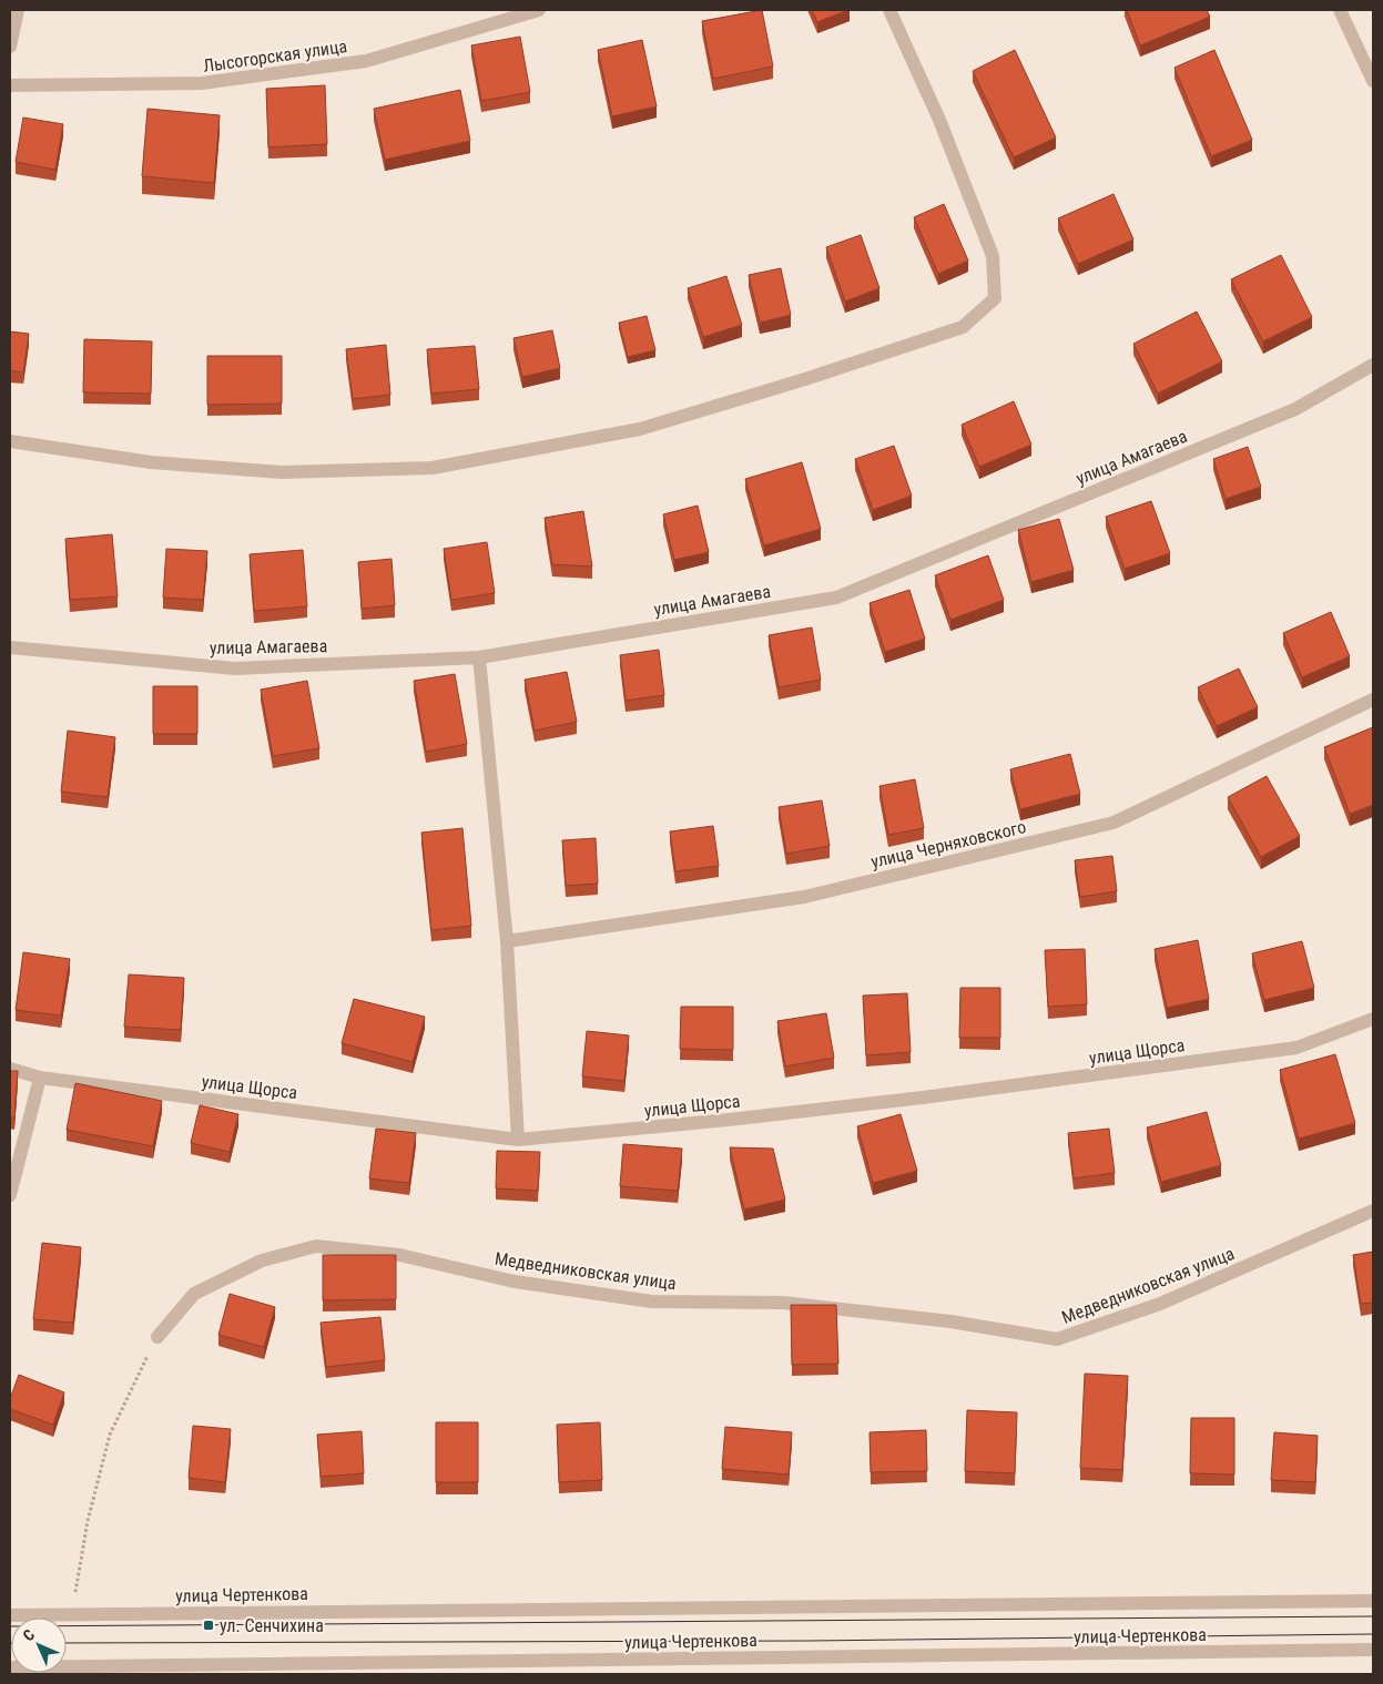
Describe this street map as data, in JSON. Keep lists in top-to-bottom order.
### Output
{
  "streets": {
    "street": [
      "Лысогорская улица",
      "улица Амагаева",
      "улица Черняховского",
      "улица Щорса",
      "Медведниковская улица",
      "улица Чертенкова"
    ]
  },
  "places": {
    "transit": ["ул. Сенчихина"]
  },
  "north": "top left"
}
